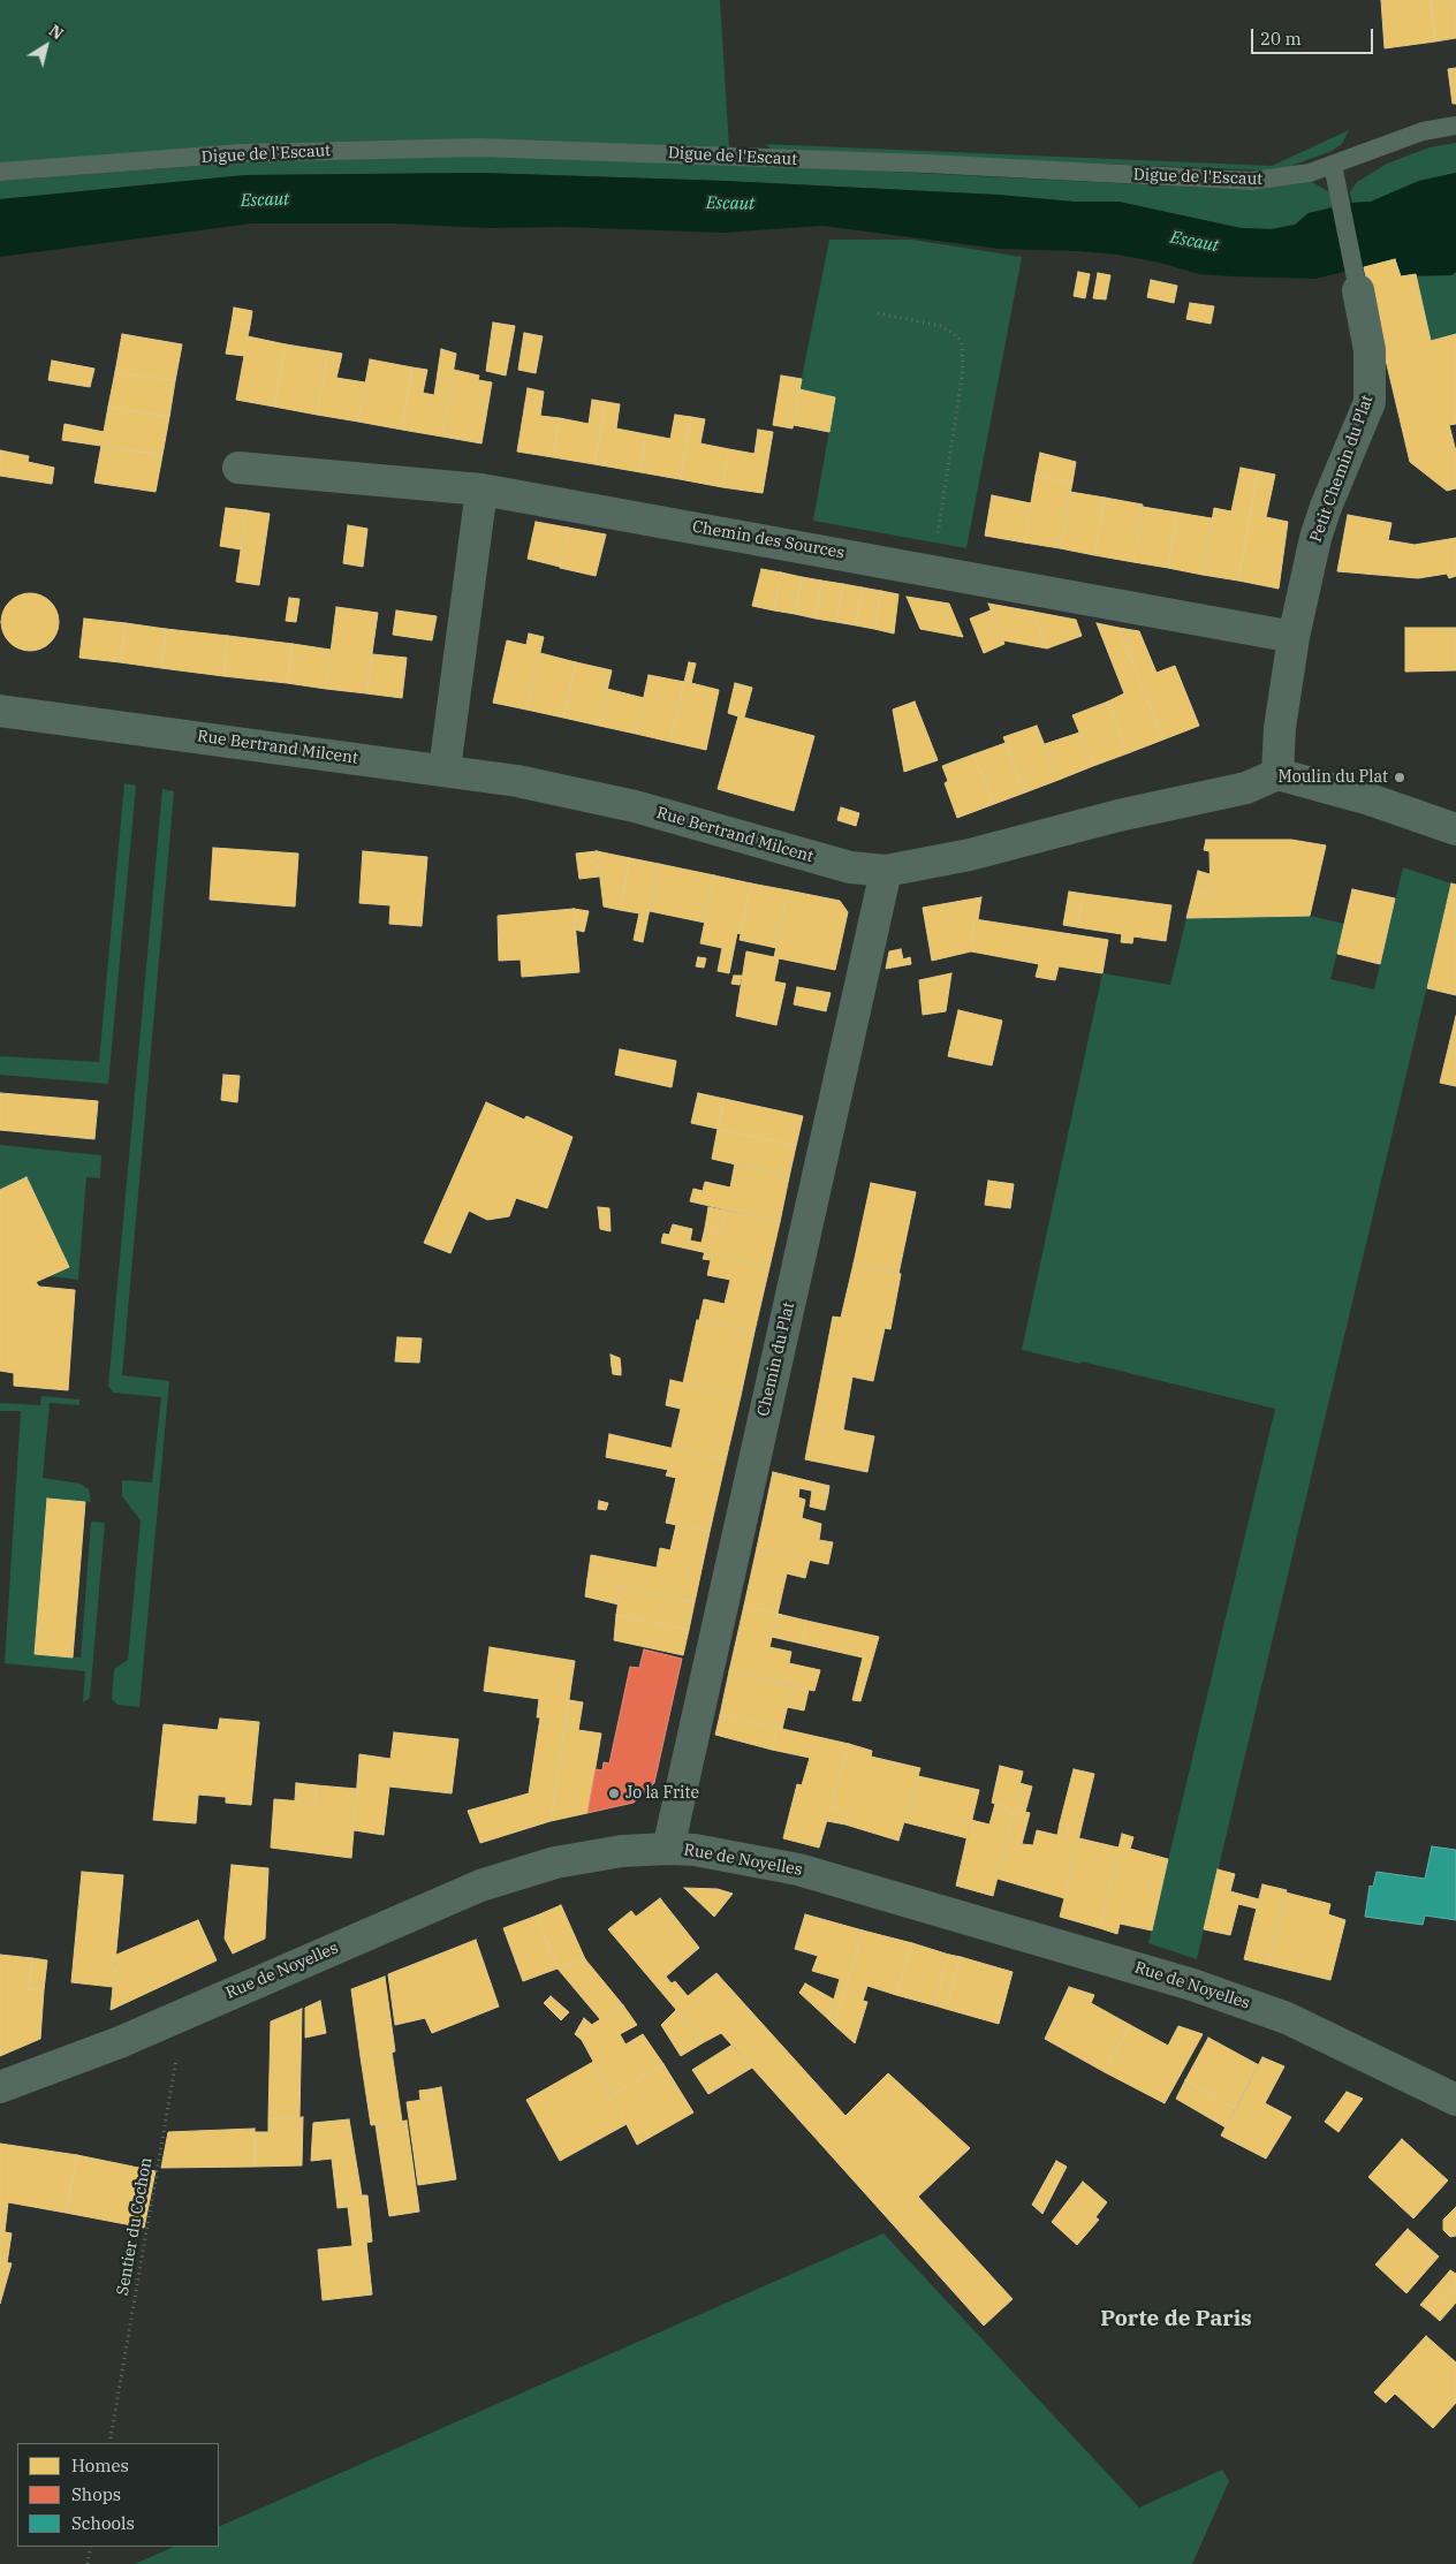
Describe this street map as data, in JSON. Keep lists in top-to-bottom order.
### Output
{
  "streets": {
    "street": [
      "Petit Chemin du Plat",
      "Chemin des Sources",
      "Rue Bertrand Milcent",
      "Chemin du Plat",
      "Rue de Noyelles"
    ],
    "lane": ["Digue de l'Escaut"],
    "path": ["Sentier du Cochon"]
  },
  "crossings": [
    ["Digue de l'Escaut", "Petit Chemin du Plat"],
    ["Petit Chemin du Plat", "Chemin des Sources"],
    ["Petit Chemin du Plat", "Rue Bertrand Milcent"],
    ["Rue Bertrand Milcent", "Chemin du Plat"],
    ["Chemin du Plat", "Rue de Noyelles"],
    ["Rue de Noyelles", "Sentier du Cochon"]
  ],
  "districts": ["Porte de Paris"],
  "water": ["Escaut"],
  "places": ["Moulin du Plat", "Jo la Frite"],
  "legend": ["Homes", "Shops", "Schools"],
  "scale_bar": "20 m",
  "north": "top right"
}
